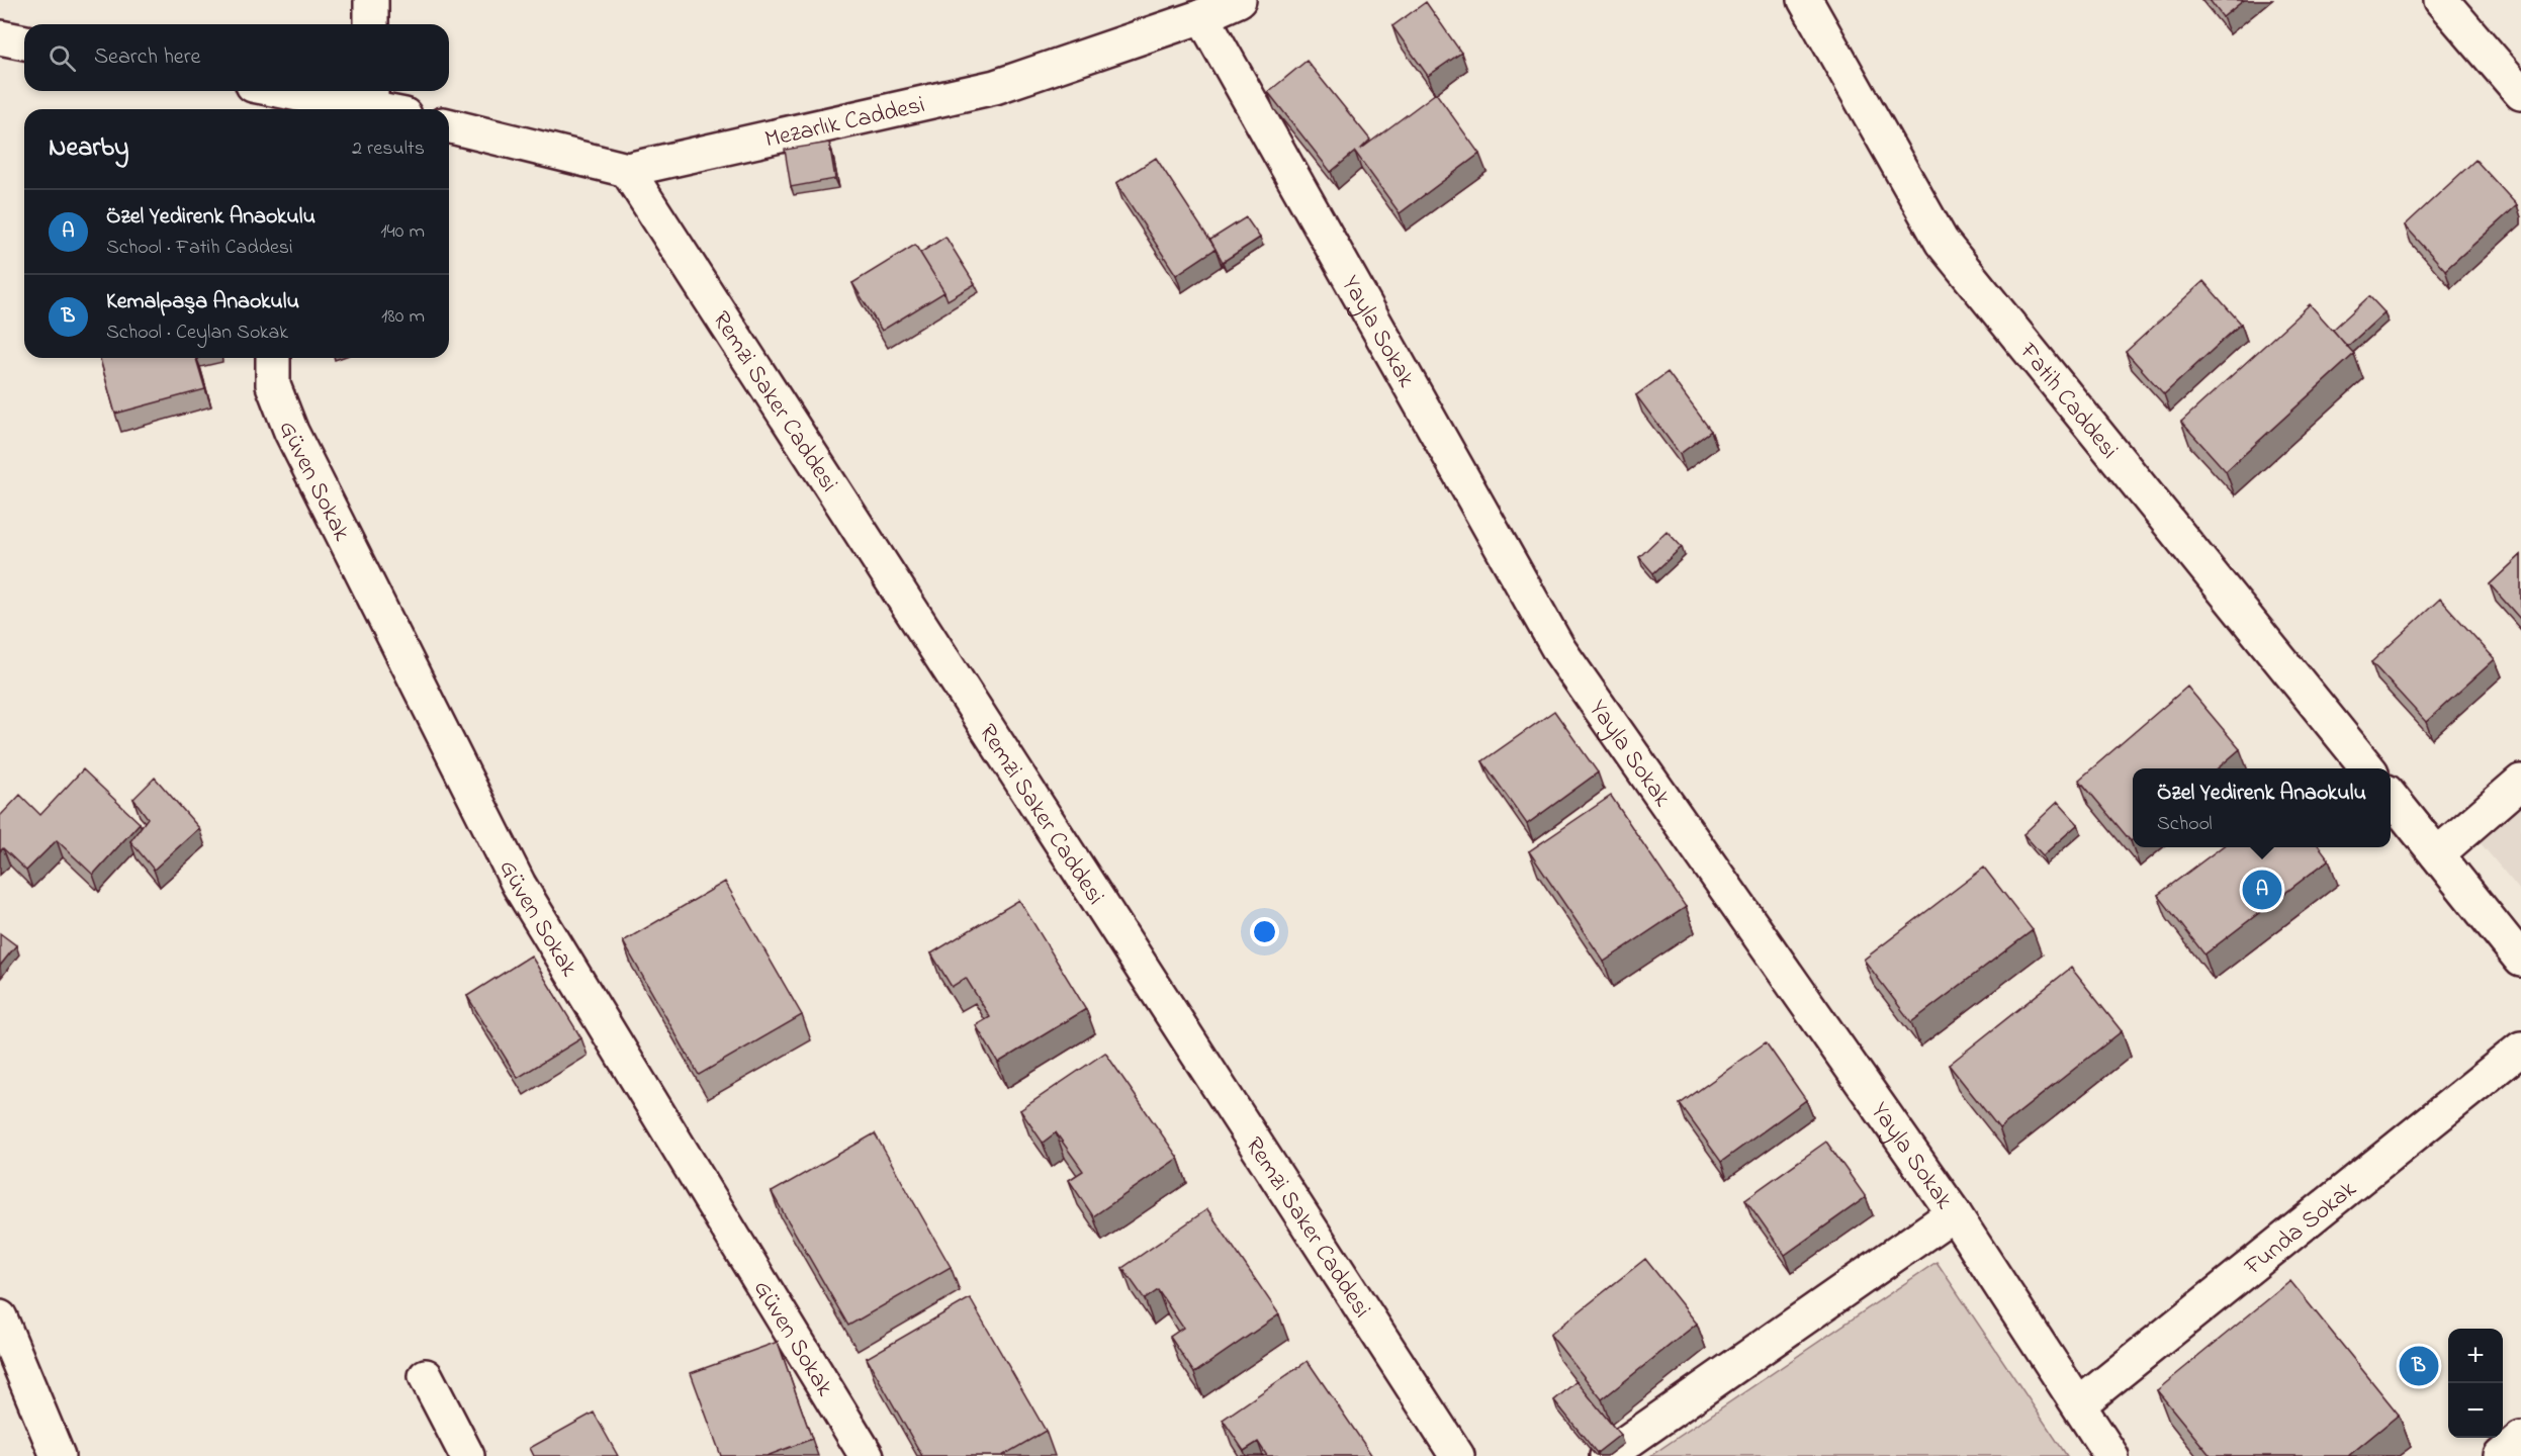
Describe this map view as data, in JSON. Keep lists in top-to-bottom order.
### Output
{
  "streets": {
    "street": [
      "Mezarlık Caddesi",
      "Yayla Sokak",
      "Fatih Caddesi",
      "Remzi Saker Caddesi",
      "Güven Sokak",
      "Funda Sokak"
    ]
  },
  "crossings": [
    ["Mezarlık Caddesi", "Yayla Sokak"],
    ["Mezarlık Caddesi", "Remzi Saker Caddesi"],
    ["Yayla Sokak", "Funda Sokak"]
  ],
  "page": {
    "search": "Search here",
    "heading": ["Nearby", "2 results"],
    "list": [
      {
        "mark": "A",
        "name": "Özel Yedirenk Anaokulu",
        "note": "School · Fatih Caddesi",
        "value": "140 m"
      },
      {
        "mark": "B",
        "name": "Kemalpaşa Anaokulu",
        "note": "School · Ceylan Sokak",
        "value": "180 m"
      }
    ],
    "popup": ["Özel Yedirenk Anaokulu", "School"],
    "pins": ["A", "B"],
    "map_buttons": ["+", "−"]
  }
}
